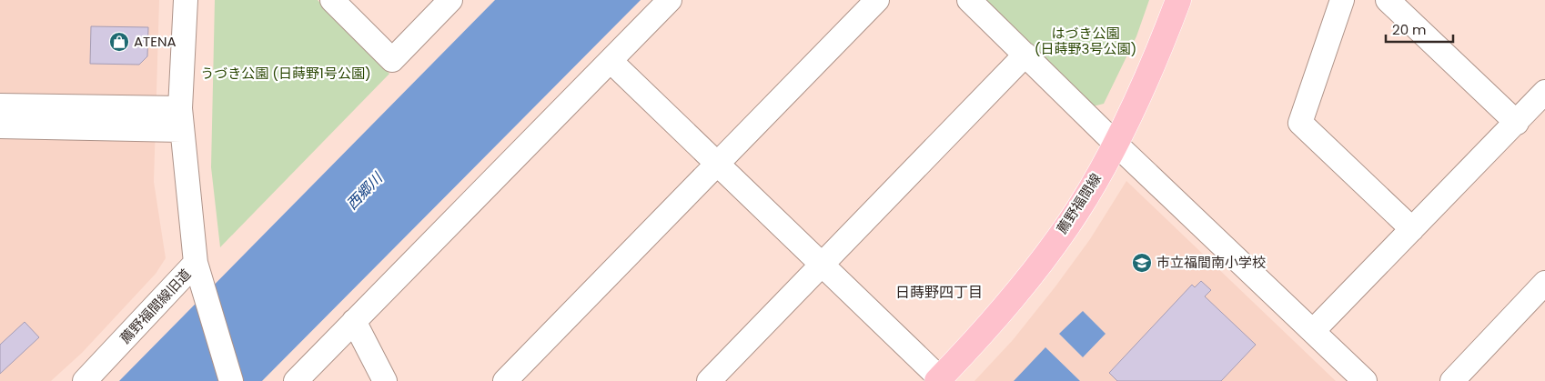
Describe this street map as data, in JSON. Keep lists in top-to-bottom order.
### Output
{
  "streets": {
    "main road": ["薦野福間線"],
    "street": ["薦野福間線旧道"]
  },
  "districts": ["日蒔野四丁目"],
  "water": ["西郷川"],
  "parks": ["はづき公園 (日蒔野3号公園)", "うづき公園 (日蒔野1号公園)"],
  "places": {
    "shop": ["ATENA"],
    "school or university": ["市立福間南小学校"]
  },
  "scale_bar": "20 m"
}
